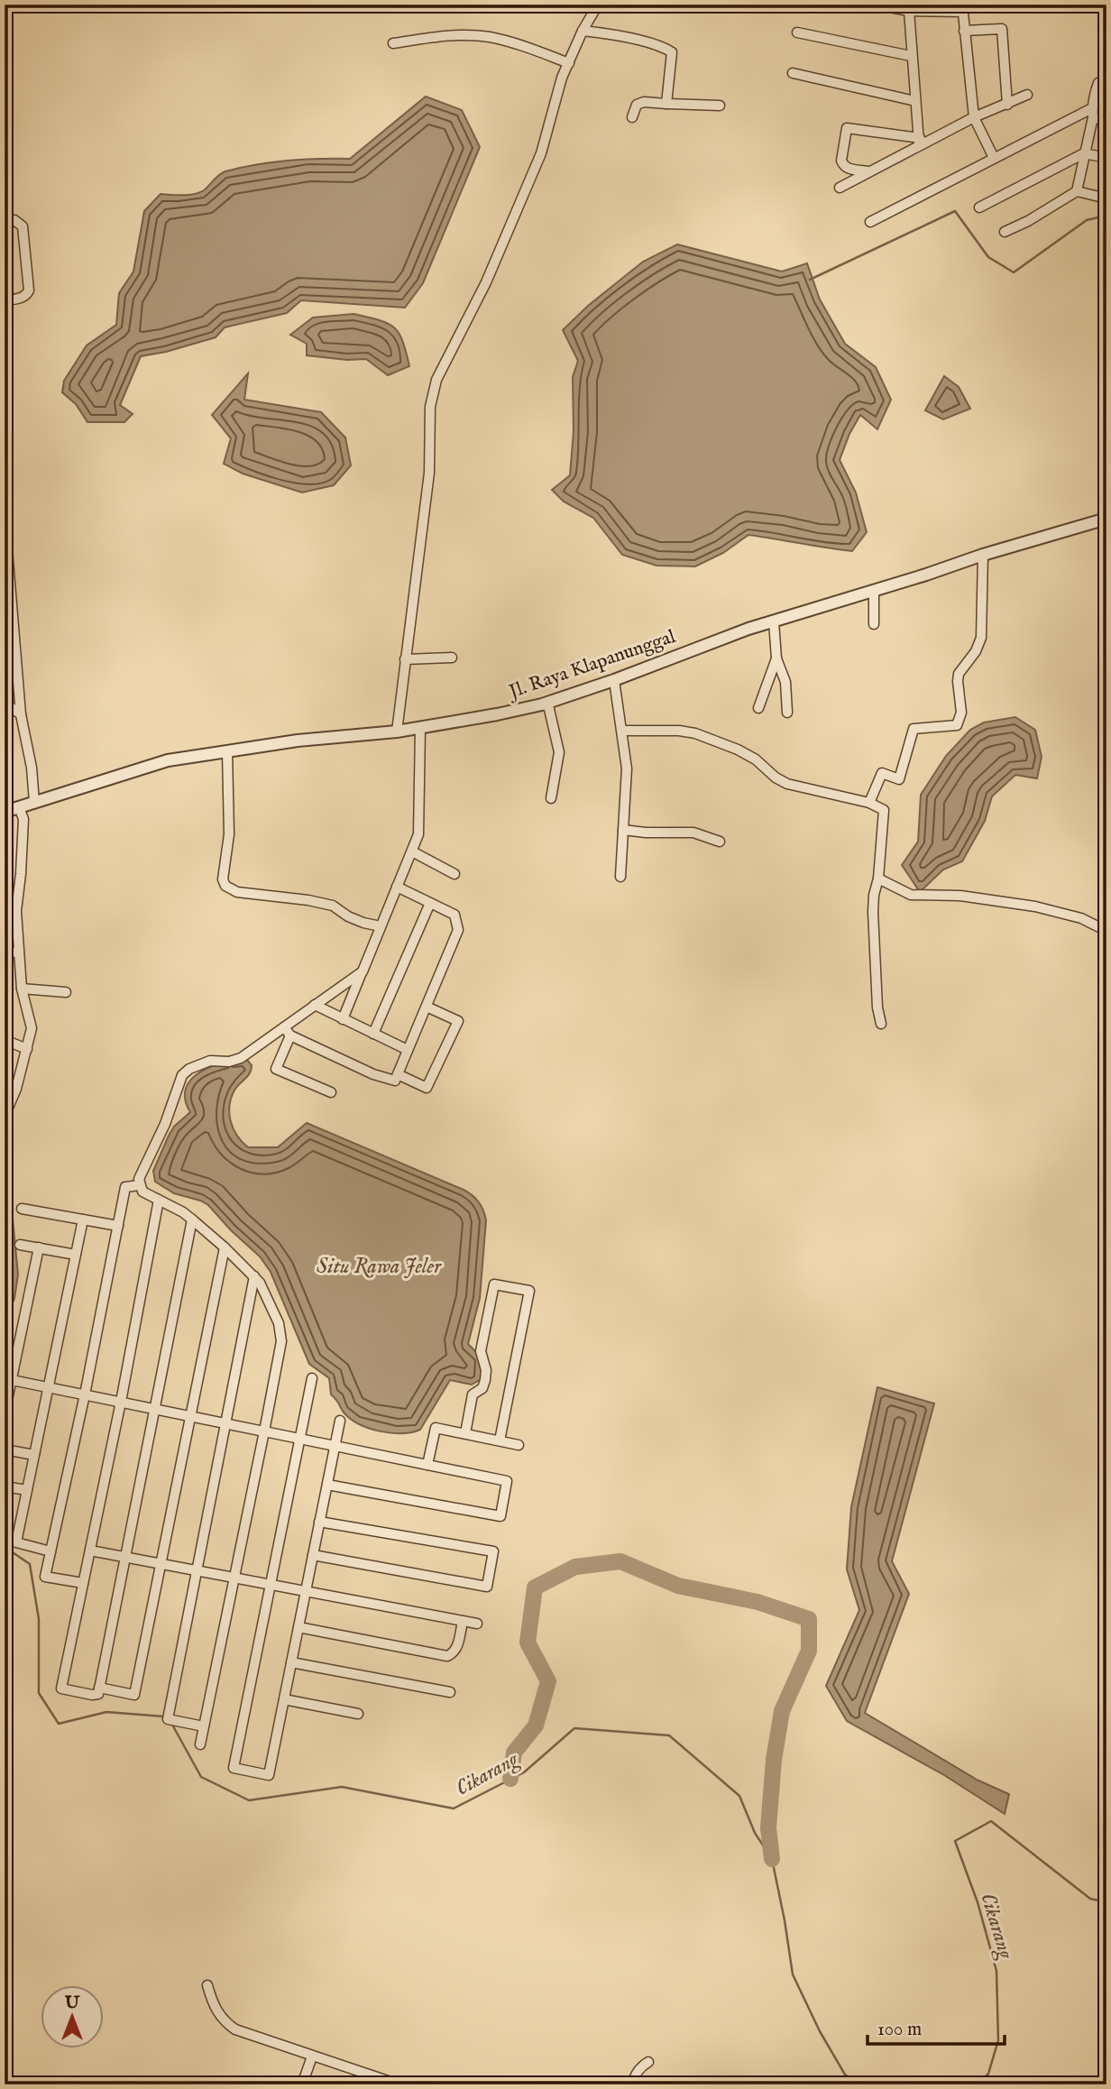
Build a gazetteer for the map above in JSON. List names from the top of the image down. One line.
{"streets":{"street":["Jl. Raya Klapanunggal"]},"water":["Situ Rawa Jeler","Cikarang"],"scale_bar":"100 m","north":"top"}
